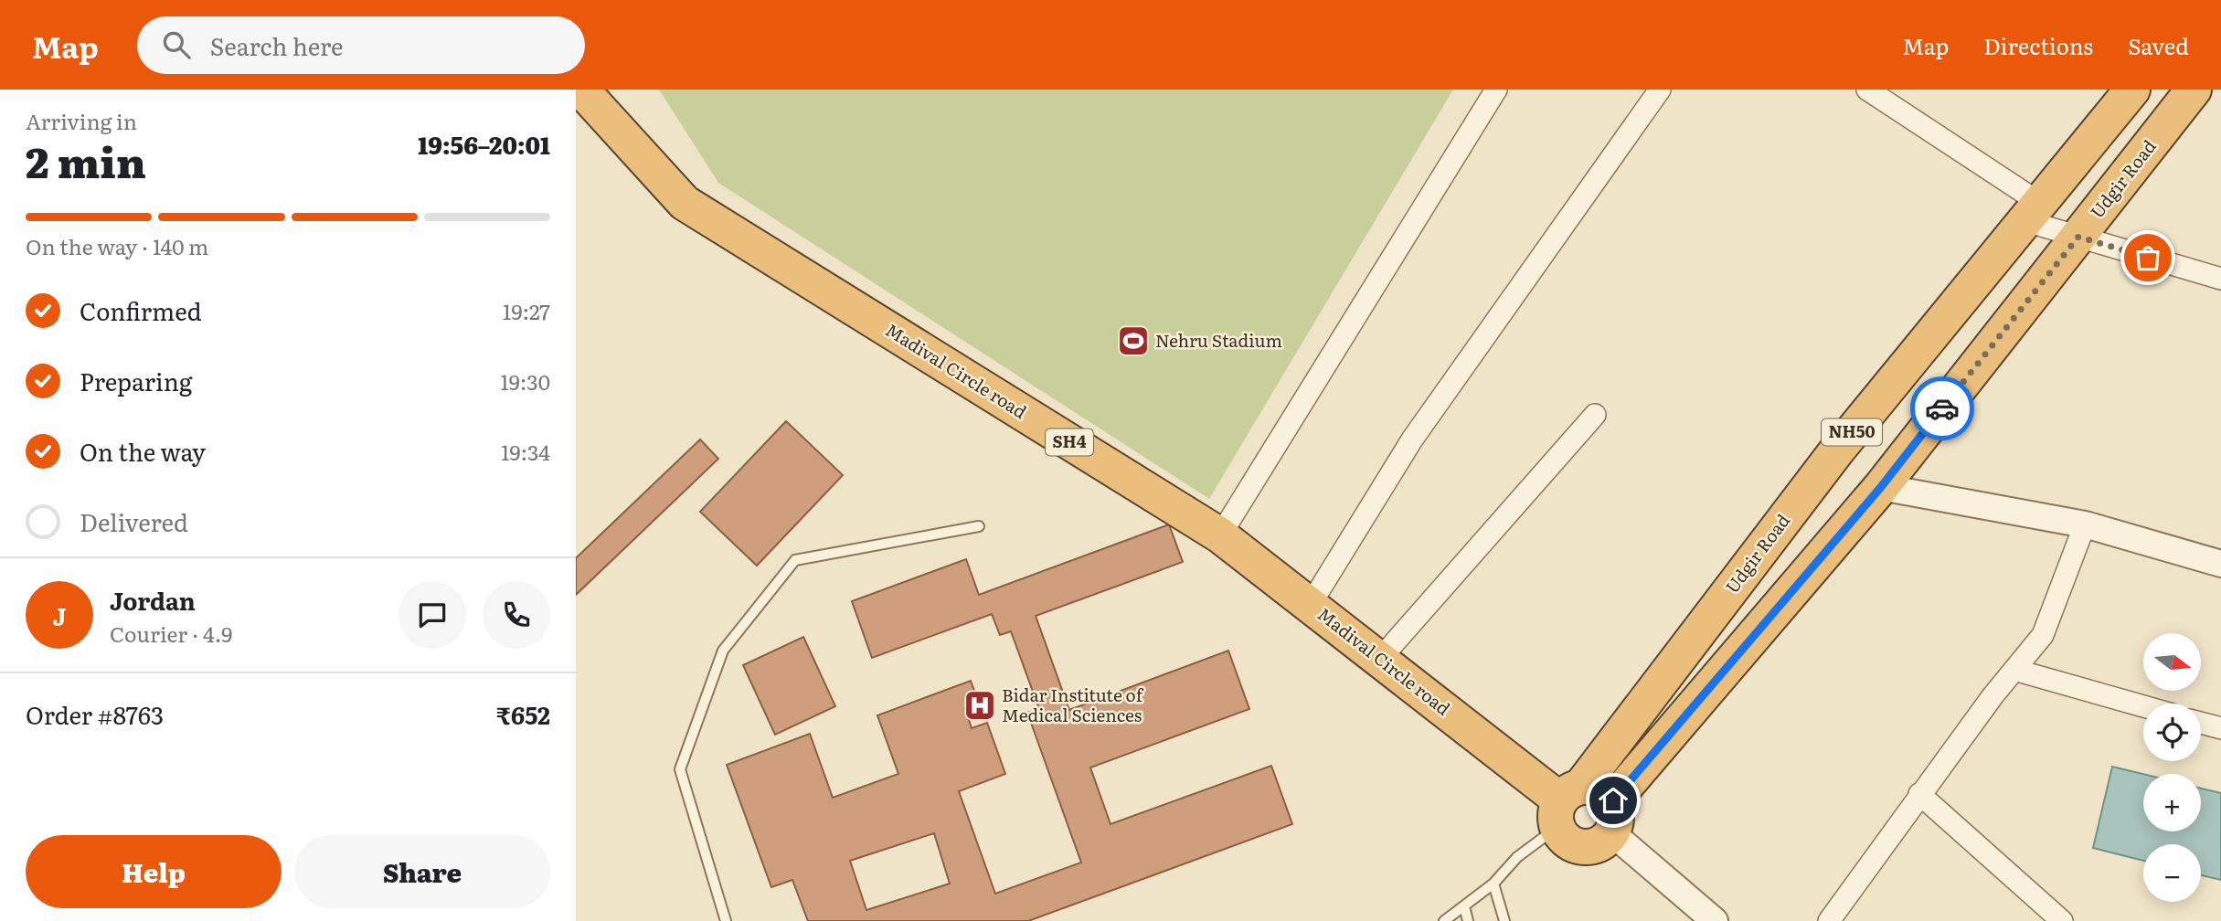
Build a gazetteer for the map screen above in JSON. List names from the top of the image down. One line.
{"streets":{"highway":["Udgir Road","Madival Circle road","NH50","SH4"]},"crossings":[["Udgir Road","Madival Circle road"],["Udgir Road","NH50"],["Madival Circle road","NH50"]],"places":{"sports":["Nehru Stadium"],"hospital":["Bidar Institute of Medical Sciences"]},"north":"right","page":{"header":"Map","search":"Search here","nav":["Map","Directions","Saved"],"heading":["2 min","Arriving in","19:56–20:01"],"panel":["Jordan","Courier · 4.9","Order #8763","₹652"],"bar":"On the way · 140 m","list":[["Confirmed","19:27"],["Preparing","19:30"],["On the way","19:34"],"Delivered"],"round":"J","map_buttons":["+","−"],"buttons":["Help","Share"]}}
